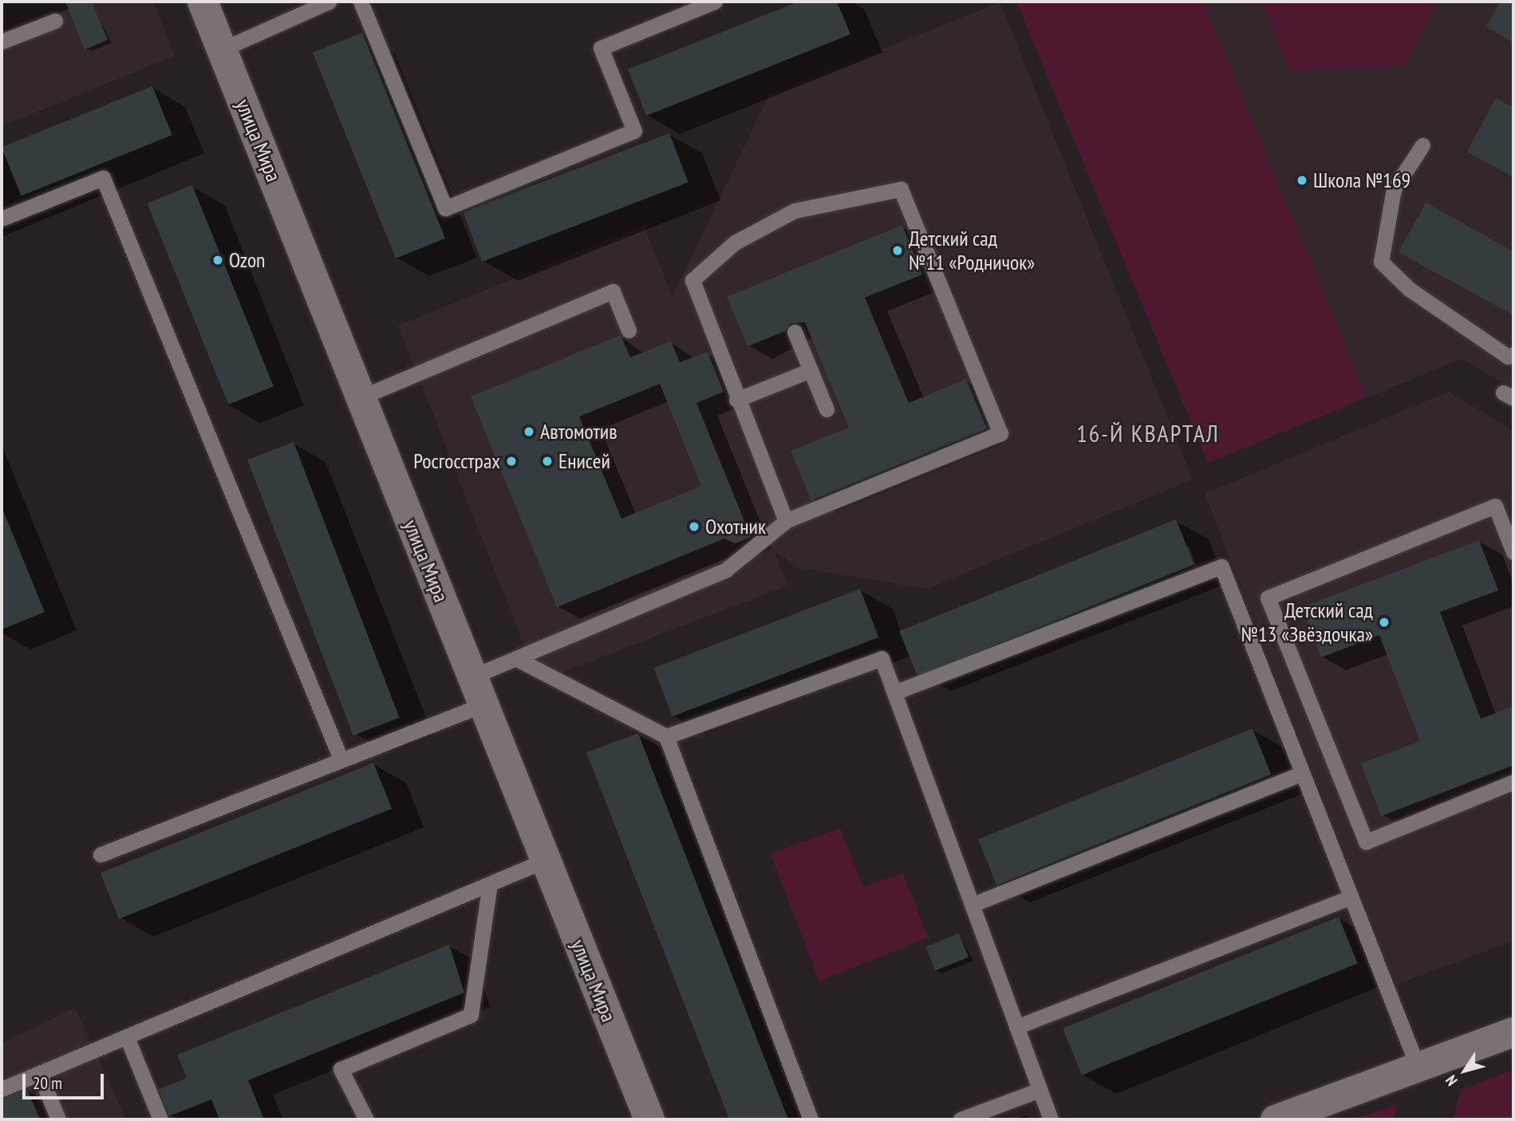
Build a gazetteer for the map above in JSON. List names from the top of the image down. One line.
{"streets":{"street":["улица Мира"]},"districts":["16-Й КВАРТАЛ"],"places":["Школа №169","Детский сад №11 «Родничок»","Ozon","Автомотив","Росгосстрах","Енисей","Охотник","Детский сад №13 «Звёздочка»"],"scale_bar":"20 m","north":"bottom left"}
